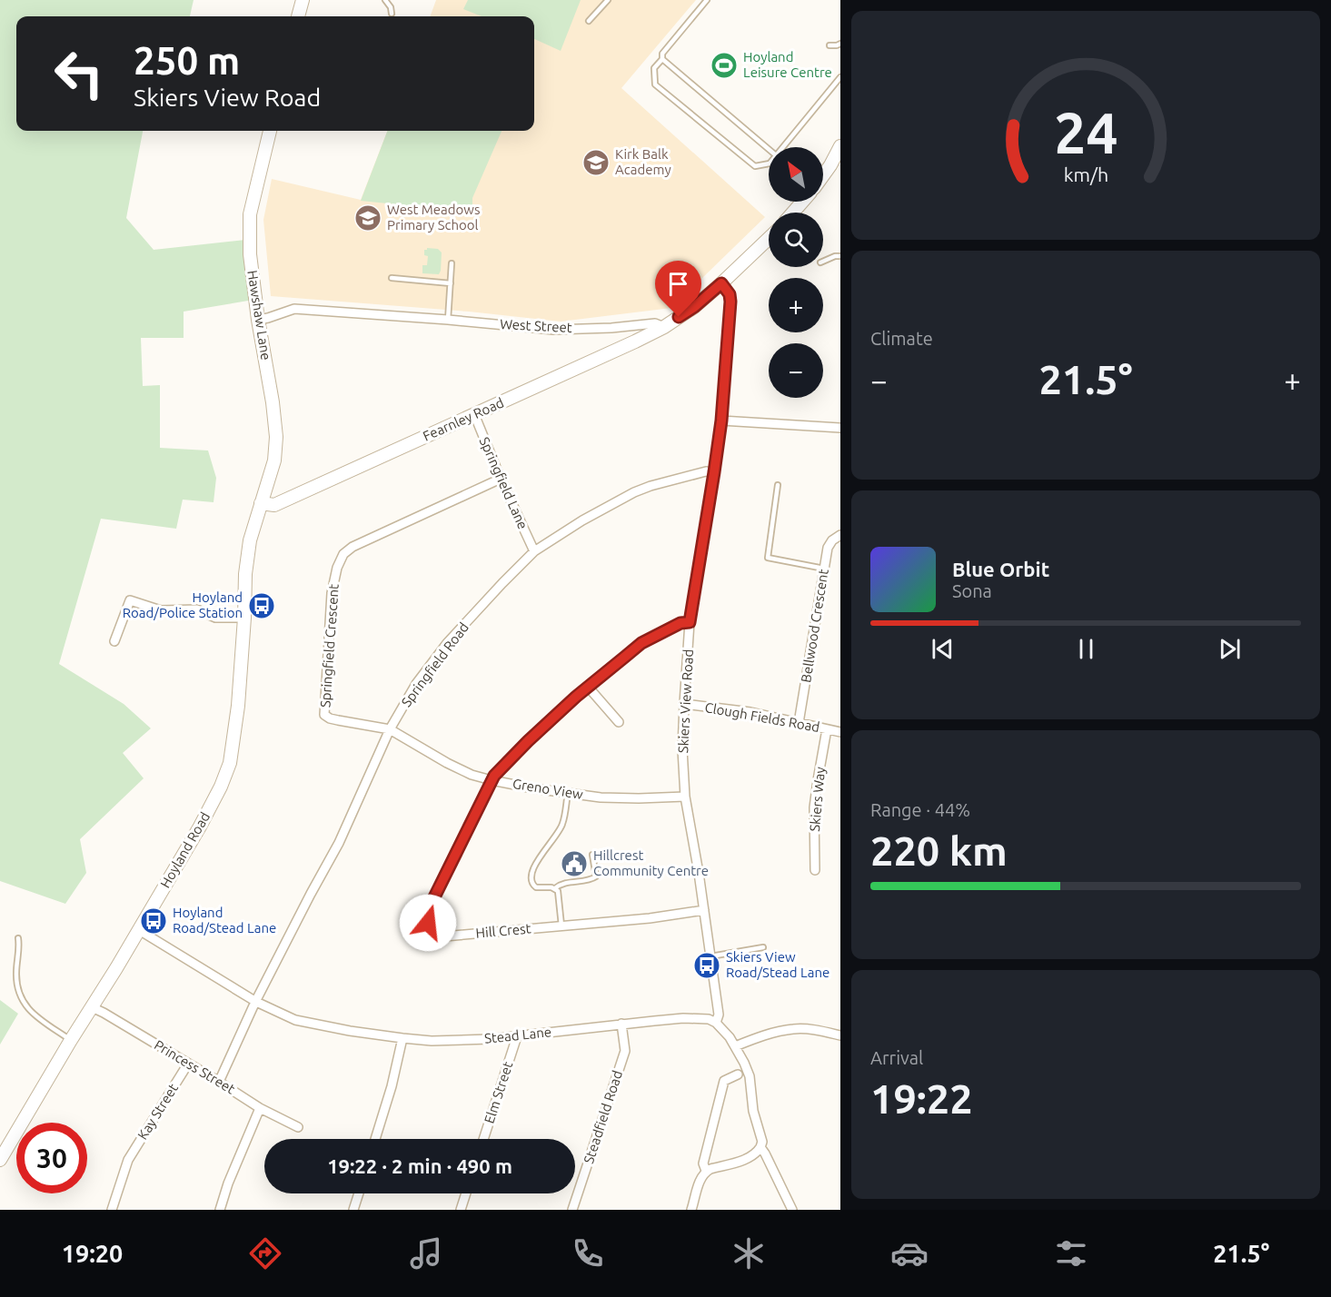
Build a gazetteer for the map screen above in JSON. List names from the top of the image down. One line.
{"streets":{"main road":["Hawshaw Lane","Fearnley Road","Hoyland Road"],"street":["West Street","Springfield Lane","Bellwood Crescent","Springfield Crescent","Springfield Road","Skiers View Road","Clough Fields Road","Greno View","Skiers Way","Hill Crest","Stead Lane","Princess Street","Elm Street","Kay Street","Steadfield Road"]},"crossings":[["Hawshaw Lane","West Street"],["Hawshaw Lane","Fearnley Road"],["Hawshaw Lane","Hoyland Road"],["West Street","Fearnley Road"],["Fearnley Road","Springfield Lane"],["Fearnley Road","Hoyland Road"],["Springfield Lane","Springfield Crescent"],["Springfield Lane","Springfield Road"],["Bellwood Crescent","Clough Fields Road"],["Springfield Crescent","Springfield Road"],["Springfield Crescent","Greno View"],["Springfield Road","Skiers View Road"],["Springfield Road","Greno View"],["Springfield Road","Stead Lane"],["Springfield Road","Princess Street"],["Skiers View Road","Clough Fields Road"],["Skiers View Road","Greno View"],["Skiers View Road","Hill Crest"],["Skiers View Road","Stead Lane"],["Clough Fields Road","Skiers Way"],["Greno View","Hill Crest"],["Hoyland Road","Stead Lane"],["Hoyland Road","Princess Street"],["Stead Lane","Elm Street"],["Stead Lane","Steadfield Road"],["Princess Street","Kay Street"]],"places":{"sports":["Hoyland Leisure Centre"],"school or university":["Kirk Balk Academy","West Meadows Primary School"],"bus stop":["Hoyland Road/Police Station","Hoyland Road/Stead Lane","Skiers View Road/Stead Lane"],"public building":["Hillcrest Community Centre"]},"north":"top left","page":{"turn":["250 m","Skiers View Road"],"map_buttons":["+","−"],"tile":["Climate",["Range · 44%","220 km"],["Arrival","19:22"]],"heat":["−","21.5°","+"],"song":["Blue Orbit","Sona"],"limit":"30","trip":"19:22 · 2 min · 490 m","tabs":["19:20","21.5°"],"gauge":["24","km/h"]}}
